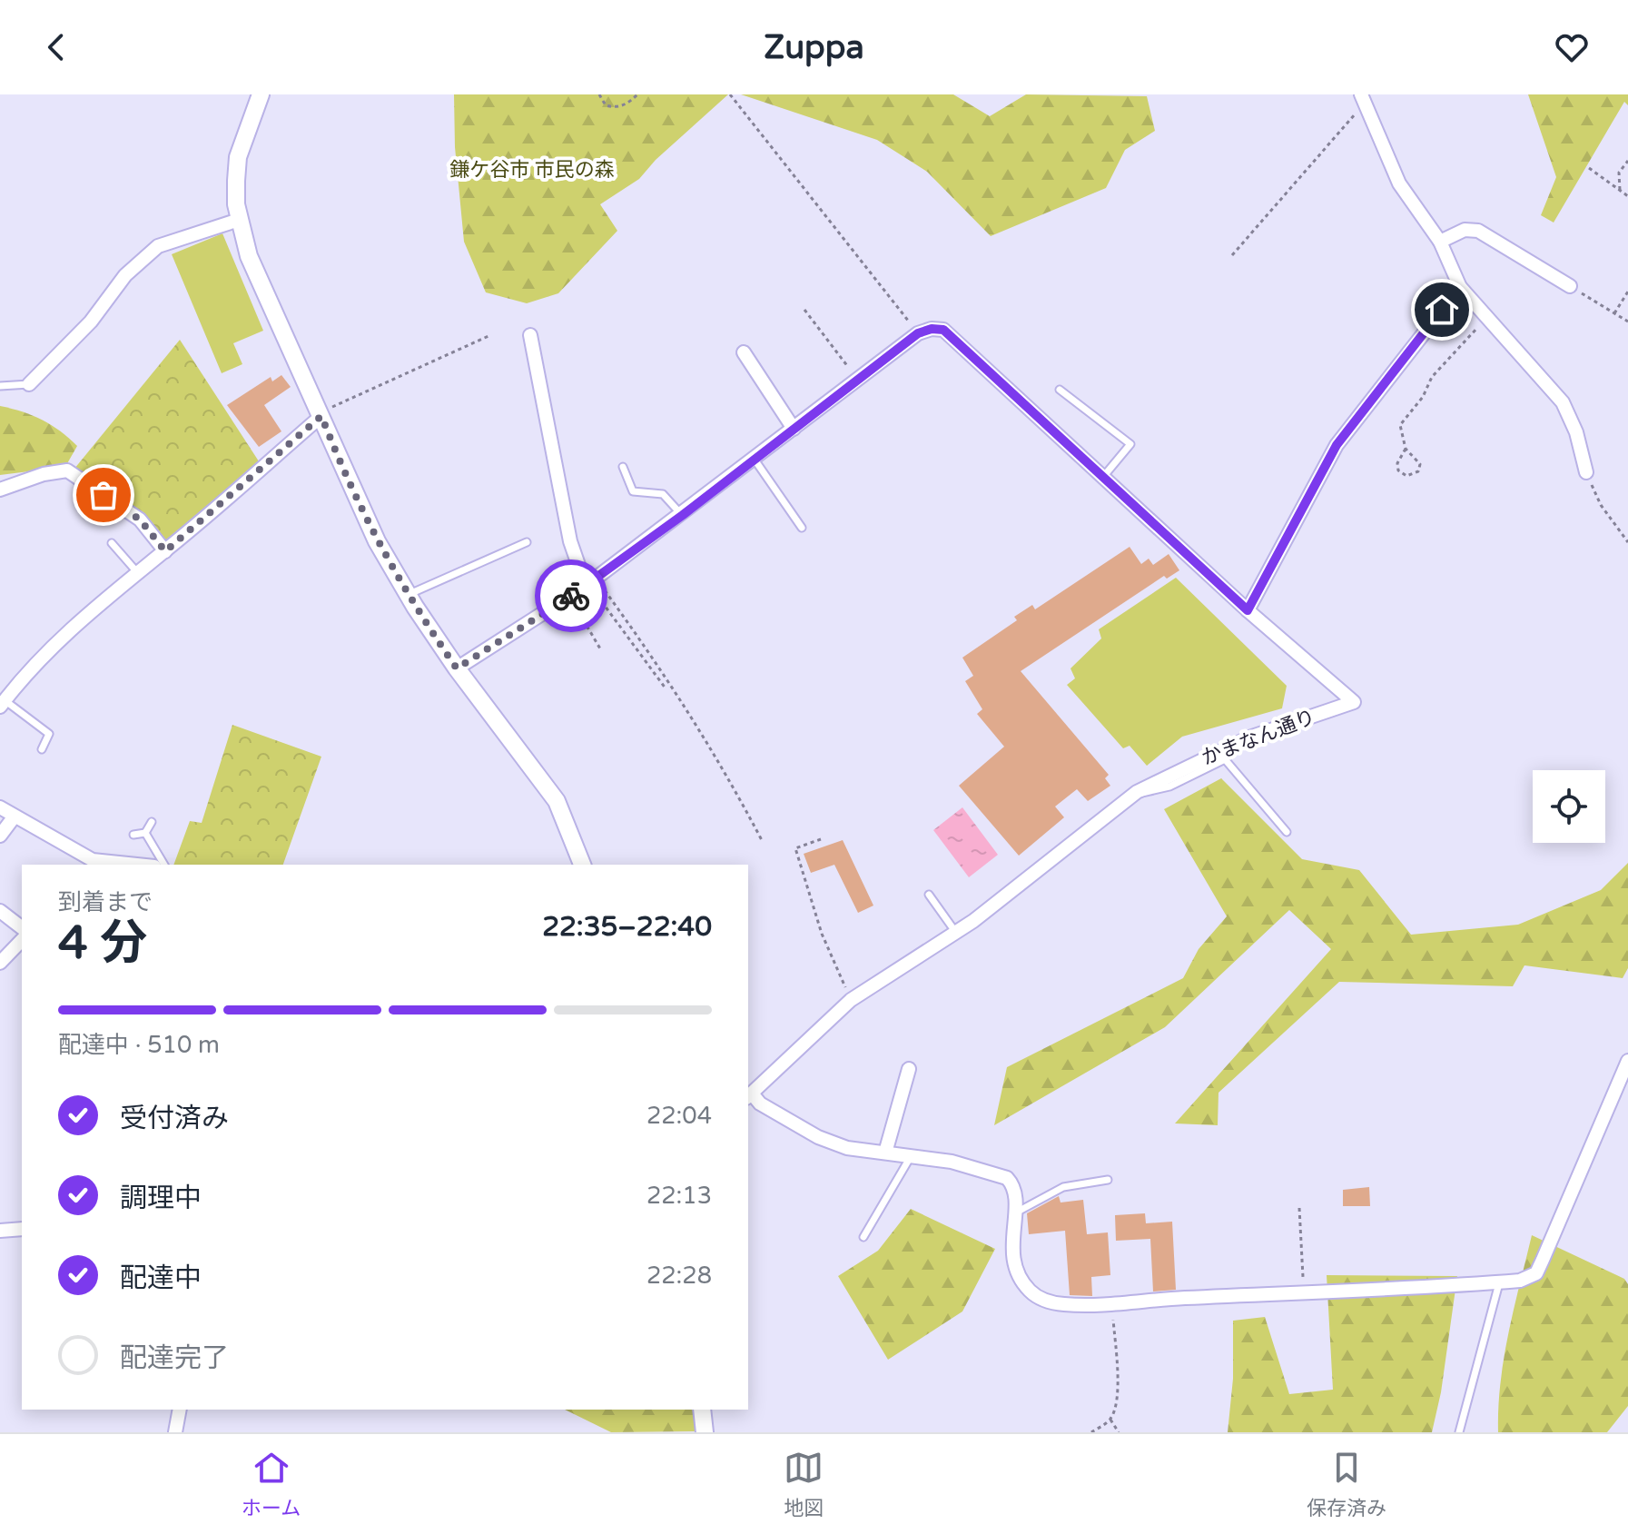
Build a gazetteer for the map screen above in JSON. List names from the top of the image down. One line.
{"streets":{"street":["かまなん通り"]},"parks":["鎌ケ谷市 市民の森"],"page":{"header":"Zuppa","heading":["4 分","到着まで","22:35–22:40"],"bar":"配達中 · 510 m","list":[["受付済み","22:04"],["調理中","22:13"],["配達中","22:28"],"配達完了"],"tabs":["ホーム","地図","保存済み"]}}
